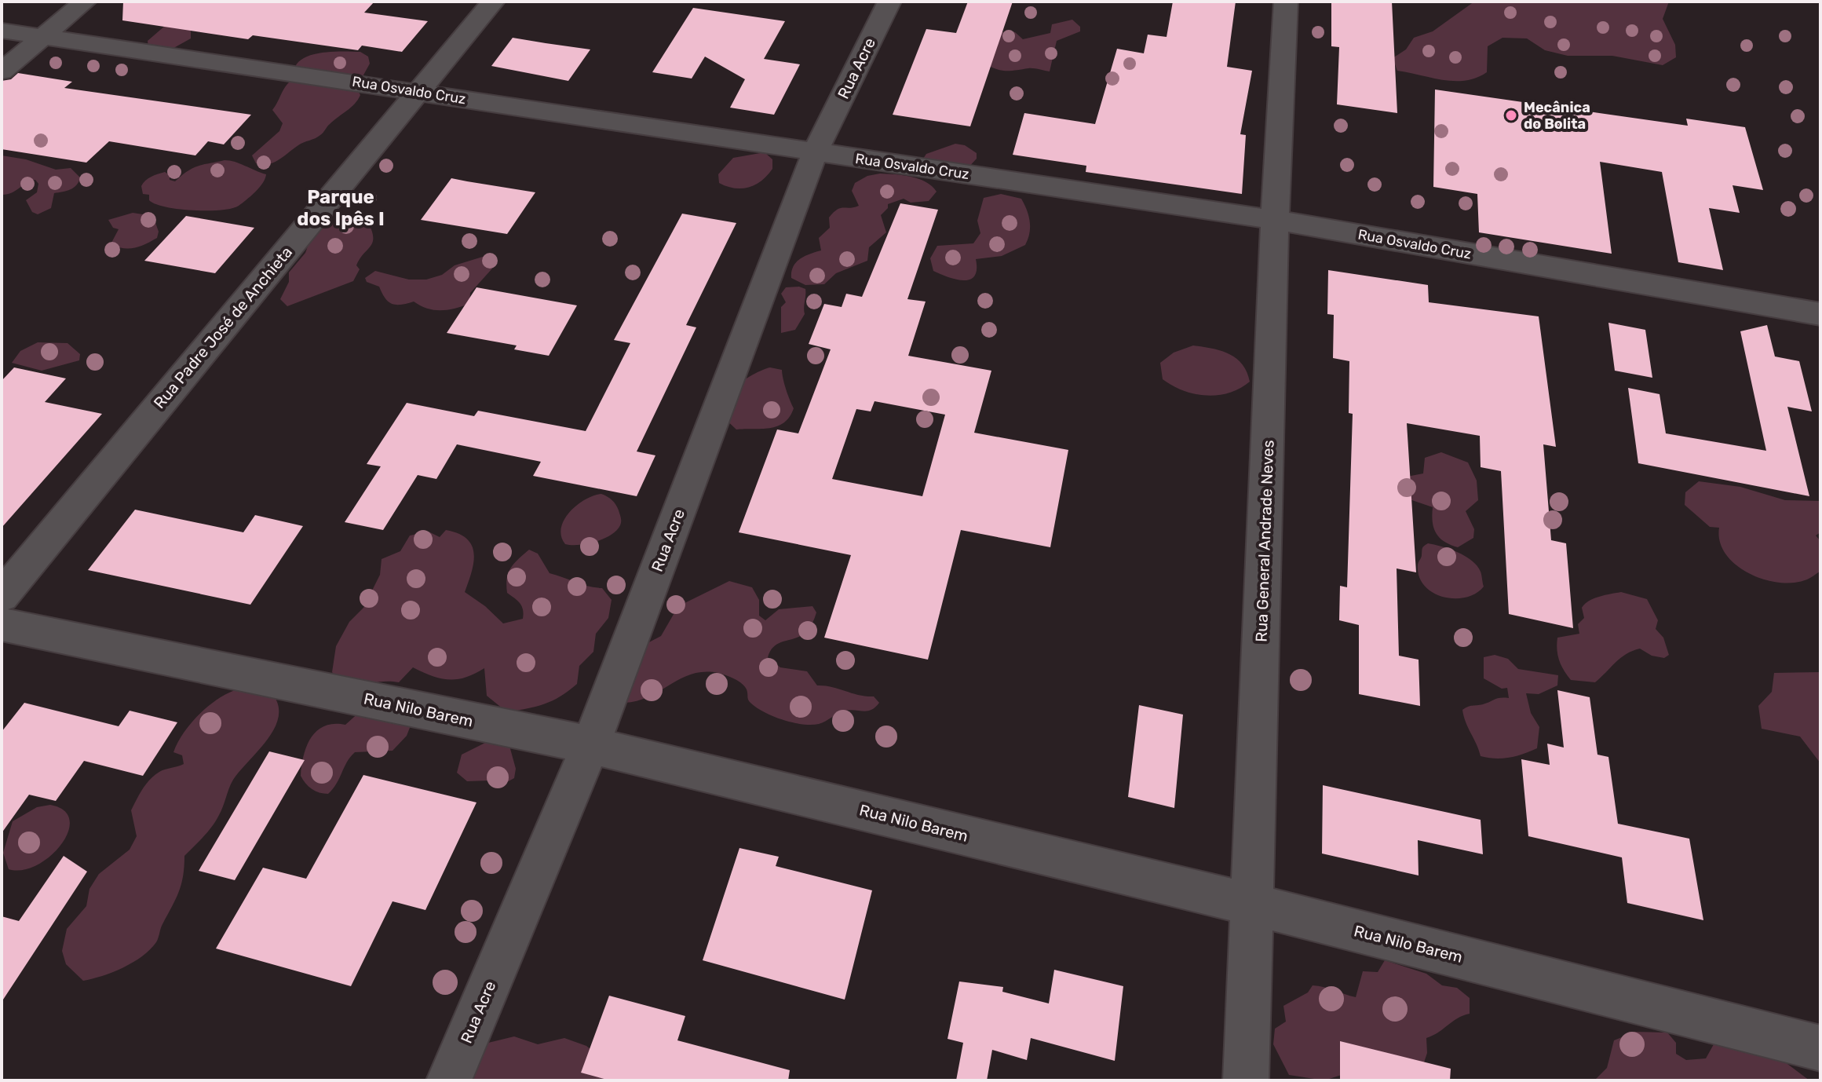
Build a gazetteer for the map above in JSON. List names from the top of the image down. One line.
{"streets":{"street":["Rua Acre","Rua Osvaldo Cruz","Rua Padre José de Anchieta","Rua General Andrade Neves","Rua Nilo Barem"]},"crossings":[["Rua Acre","Rua Osvaldo Cruz"],["Rua Acre","Rua Nilo Barem"],["Rua Osvaldo Cruz","Rua Padre José de Anchieta"],["Rua Osvaldo Cruz","Rua General Andrade Neves"],["Rua General Andrade Neves","Rua Nilo Barem"]],"districts":["Parque dos Ipês I"],"places":["Mecânica do Bolita"]}
